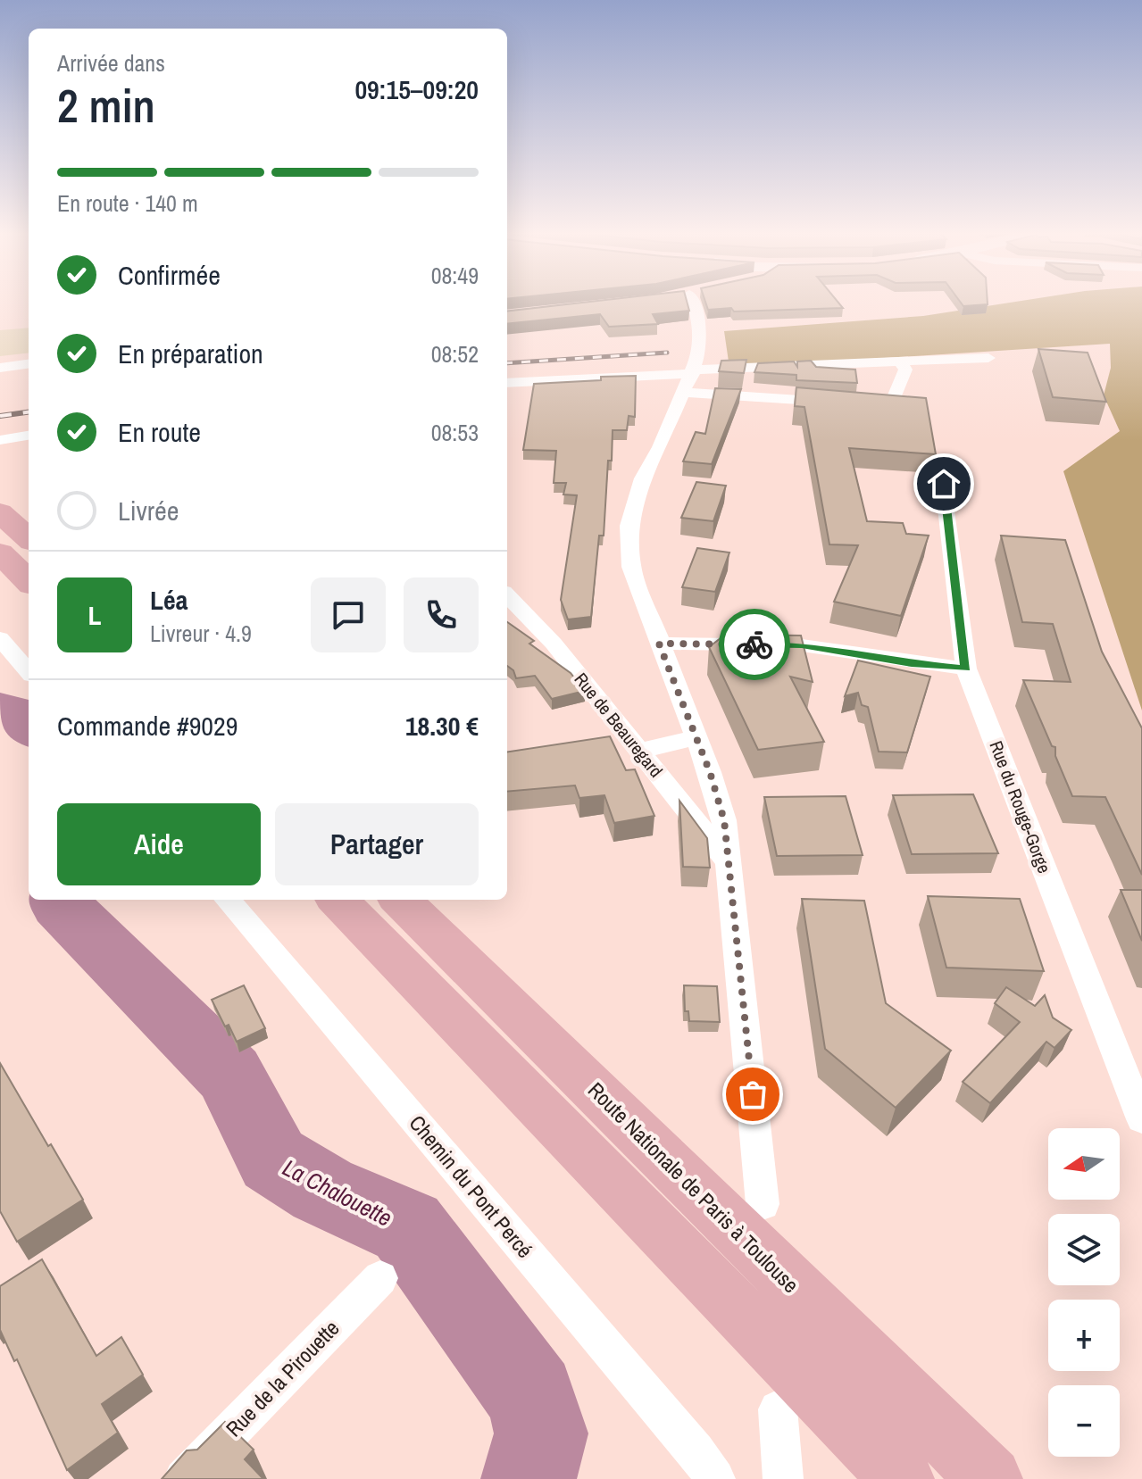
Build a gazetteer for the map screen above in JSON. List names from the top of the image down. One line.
{"streets":{"main road":["Route Nationale de Paris à Toulouse"],"street":["Rue de Beauregard","Rue du Rouge-Gorge","Chemin du Pont Percé","Rue de la Pirouette"]},"water":["La Chalouette"],"north":"left","page":{"heading":["2 min","Arrivée dans","09:15–09:20"],"panel":["Léa","Livreur · 4.9","Commande #9029","18.30 €"],"bar":"En route · 140 m","list":[["Confirmée","08:49"],["En préparation","08:52"],["En route","08:53"],"Livrée"],"round":"L","buttons":["Aide","Partager"],"map_buttons":["+","−"]}}
